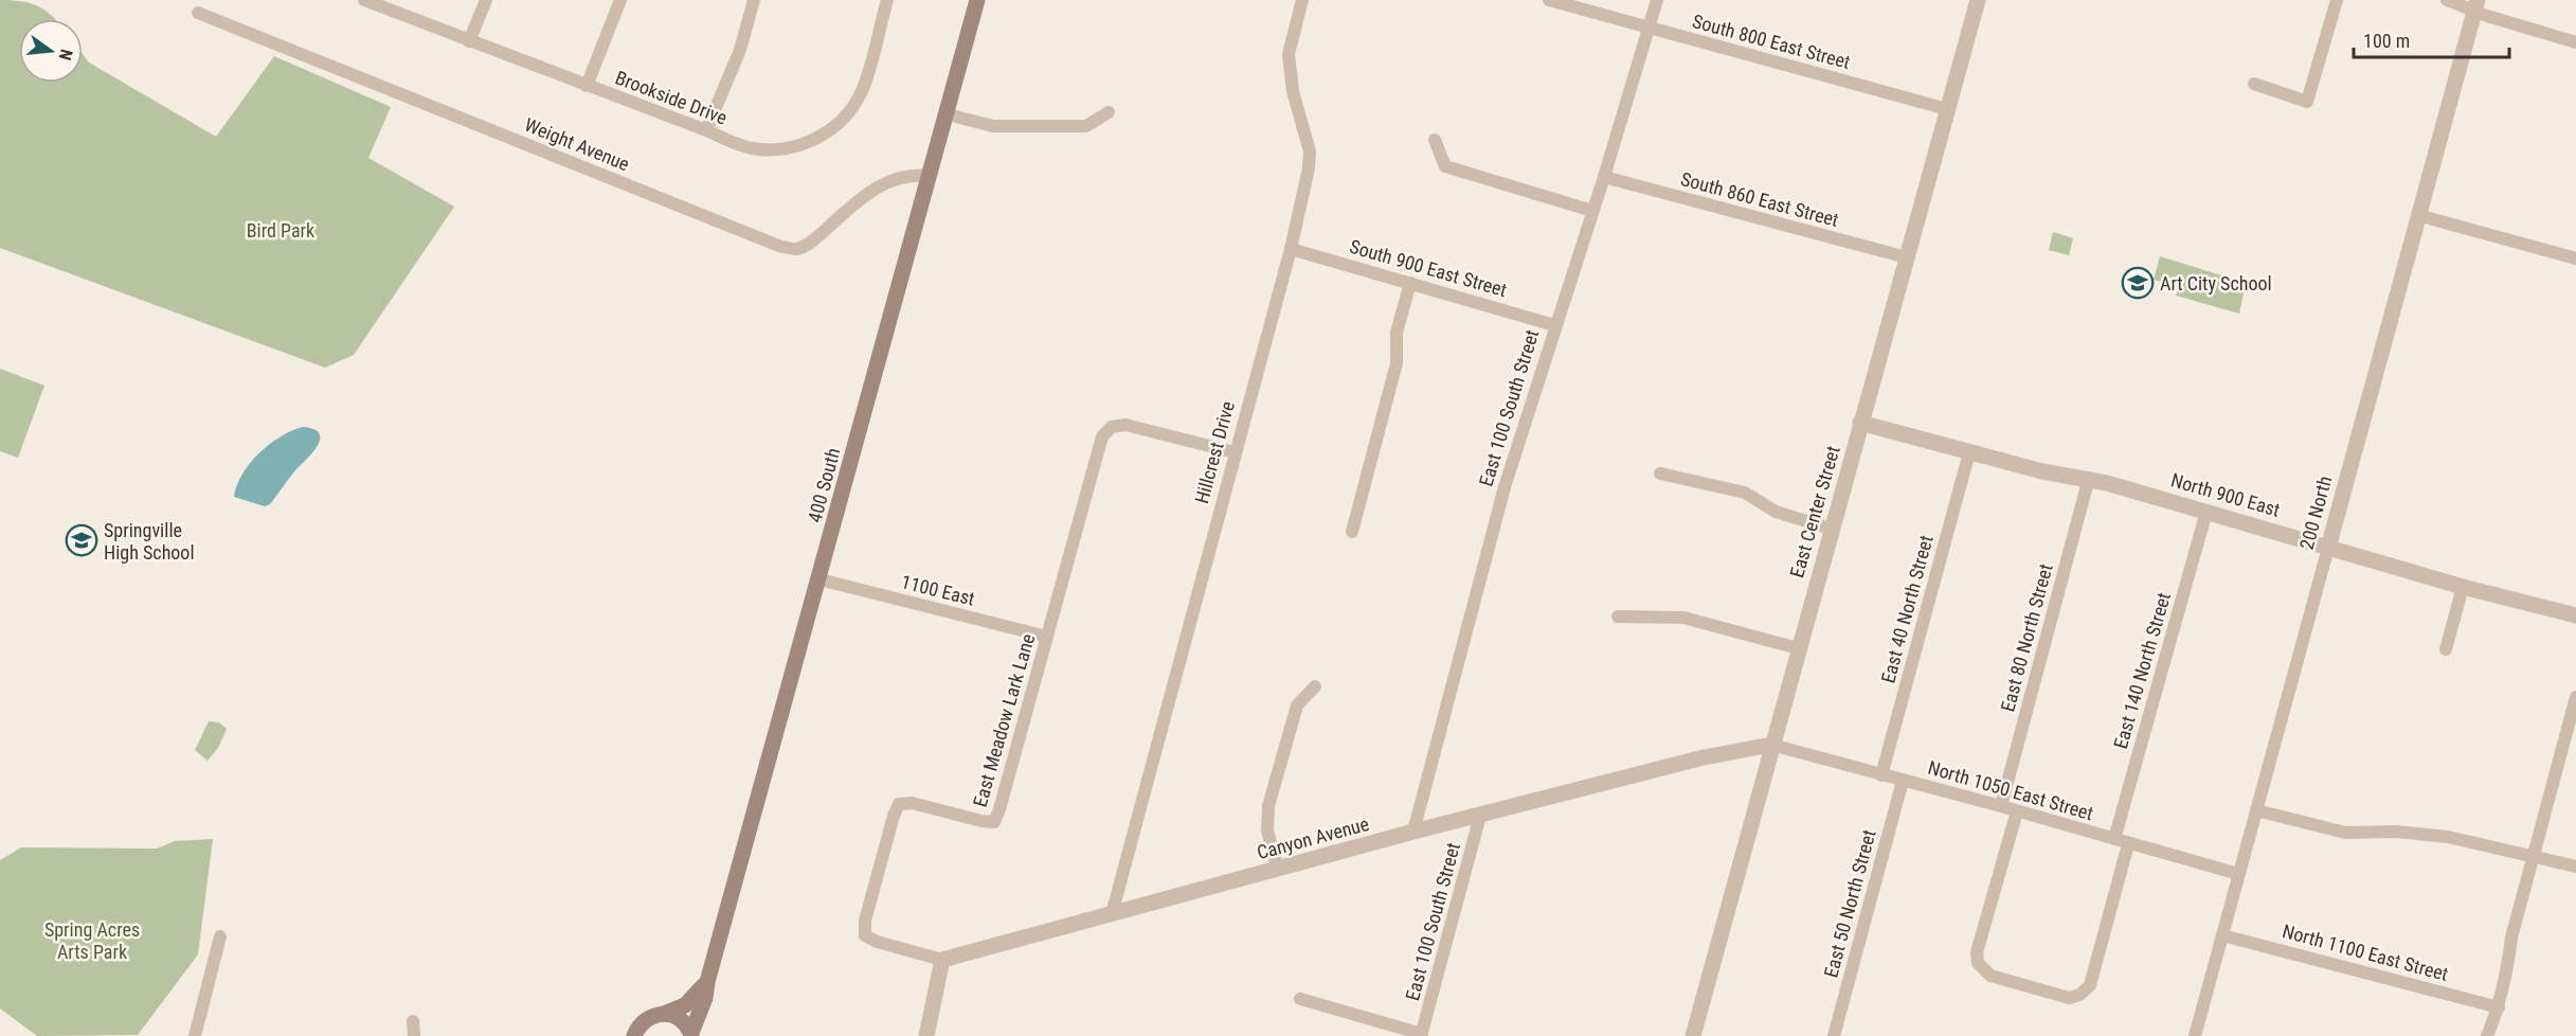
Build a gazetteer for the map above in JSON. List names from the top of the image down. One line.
{"streets":{"main road":["400 South"],"street":["South 800 East Street","Brookside Drive","Weight Avenue","South 860 East Street","South 900 East Street","East 100 South Street","Hillcrest Drive","North 900 East","East Center Street","200 North","1100 East","East 40 North Street","East 80 North Street","East 140 North Street","East Meadow Lark Lane","North 1050 East Street","Canyon Avenue","East 50 North Street","North 1100 East Street"]},"crossings":[["South 800 East Street","East 100 South Street"],["South 800 East Street","East Center Street"],["Weight Avenue","400 South"],["South 860 East Street","East 100 South Street"],["South 860 East Street","East Center Street"],["South 900 East Street","East 100 South Street"],["South 900 East Street","Hillcrest Drive"],["East 100 South Street","Canyon Avenue"],["Hillcrest Drive","East Meadow Lark Lane"],["Hillcrest Drive","Canyon Avenue"],["400 South","1100 East"],["North 900 East","East Center Street"],["North 900 East","200 North"],["North 900 East","East 40 North Street"],["North 900 East","East 80 North Street"],["North 900 East","East 140 North Street"],["East Center Street","North 1050 East Street"],["East Center Street","Canyon Avenue"],["200 North","North 1050 East Street"],["200 North","North 1100 East Street"],["1100 East","East Meadow Lark Lane"],["East 40 North Street","North 1050 East Street"],["East 80 North Street","North 1050 East Street"],["East 140 North Street","North 1050 East Street"],["East Meadow Lark Lane","Canyon Avenue"],["North 1050 East Street","Canyon Avenue"],["North 1050 East Street","East 50 North Street"]],"parks":["Bird Park","Spring Acres Arts Park"],"places":{"school or university":["Art City School","Springville High School"]},"scale_bar":"100 m","north":"right"}
